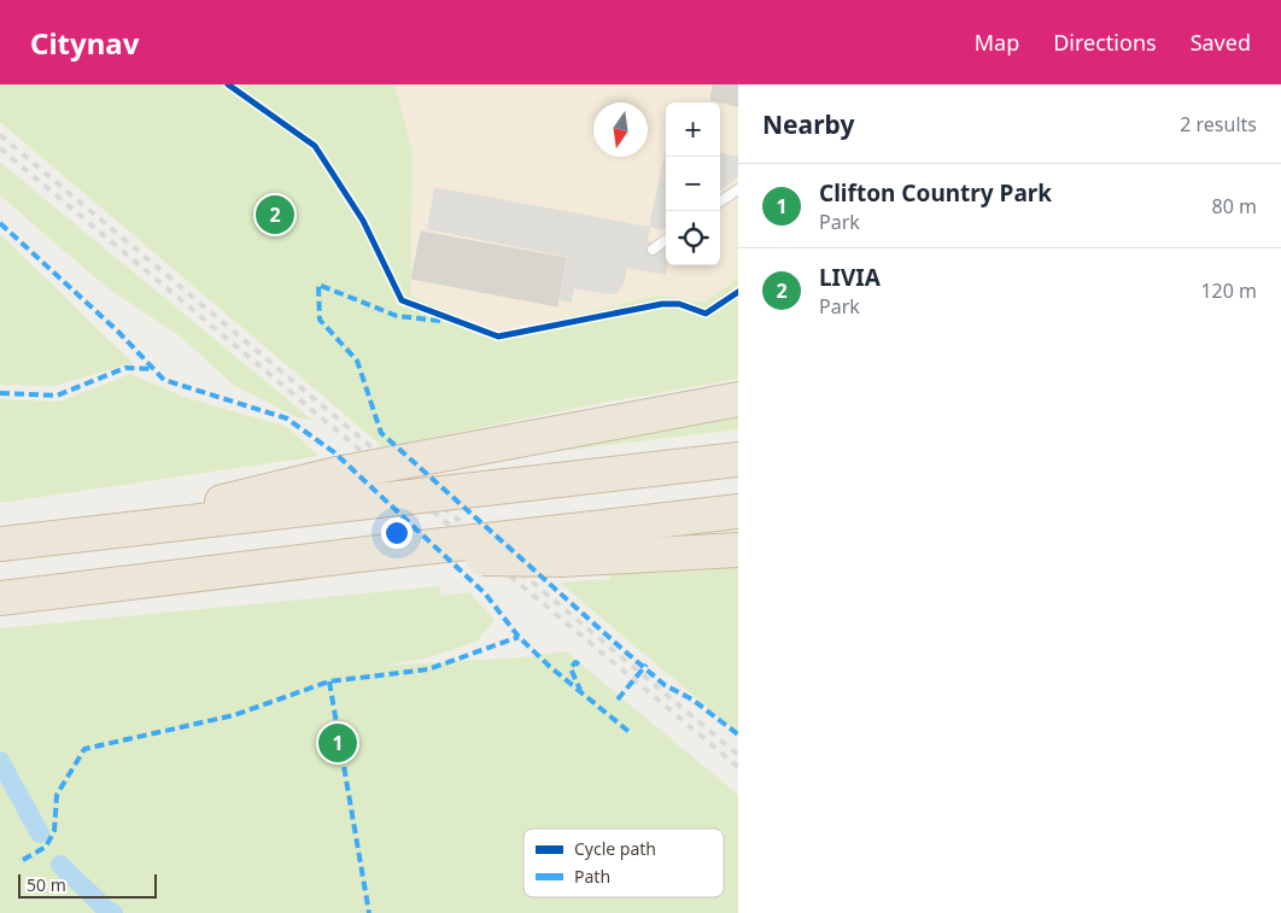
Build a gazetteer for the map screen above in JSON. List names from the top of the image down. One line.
{"legend":["Cycle path","Path"],"scale_bar":"50 m","north":"bottom","page":{"header":"Citynav","nav":["Map","Directions","Saved"],"heading":["Nearby","2 results"],"map_buttons":["+","−"],"list":[{"mark":"1","name":"Clifton Country Park","note":"Park","value":"80 m"},{"mark":"2","name":"LIVIA","note":"Park","value":"120 m"}],"pins":["2","1"],"scale":"50 m"}}
